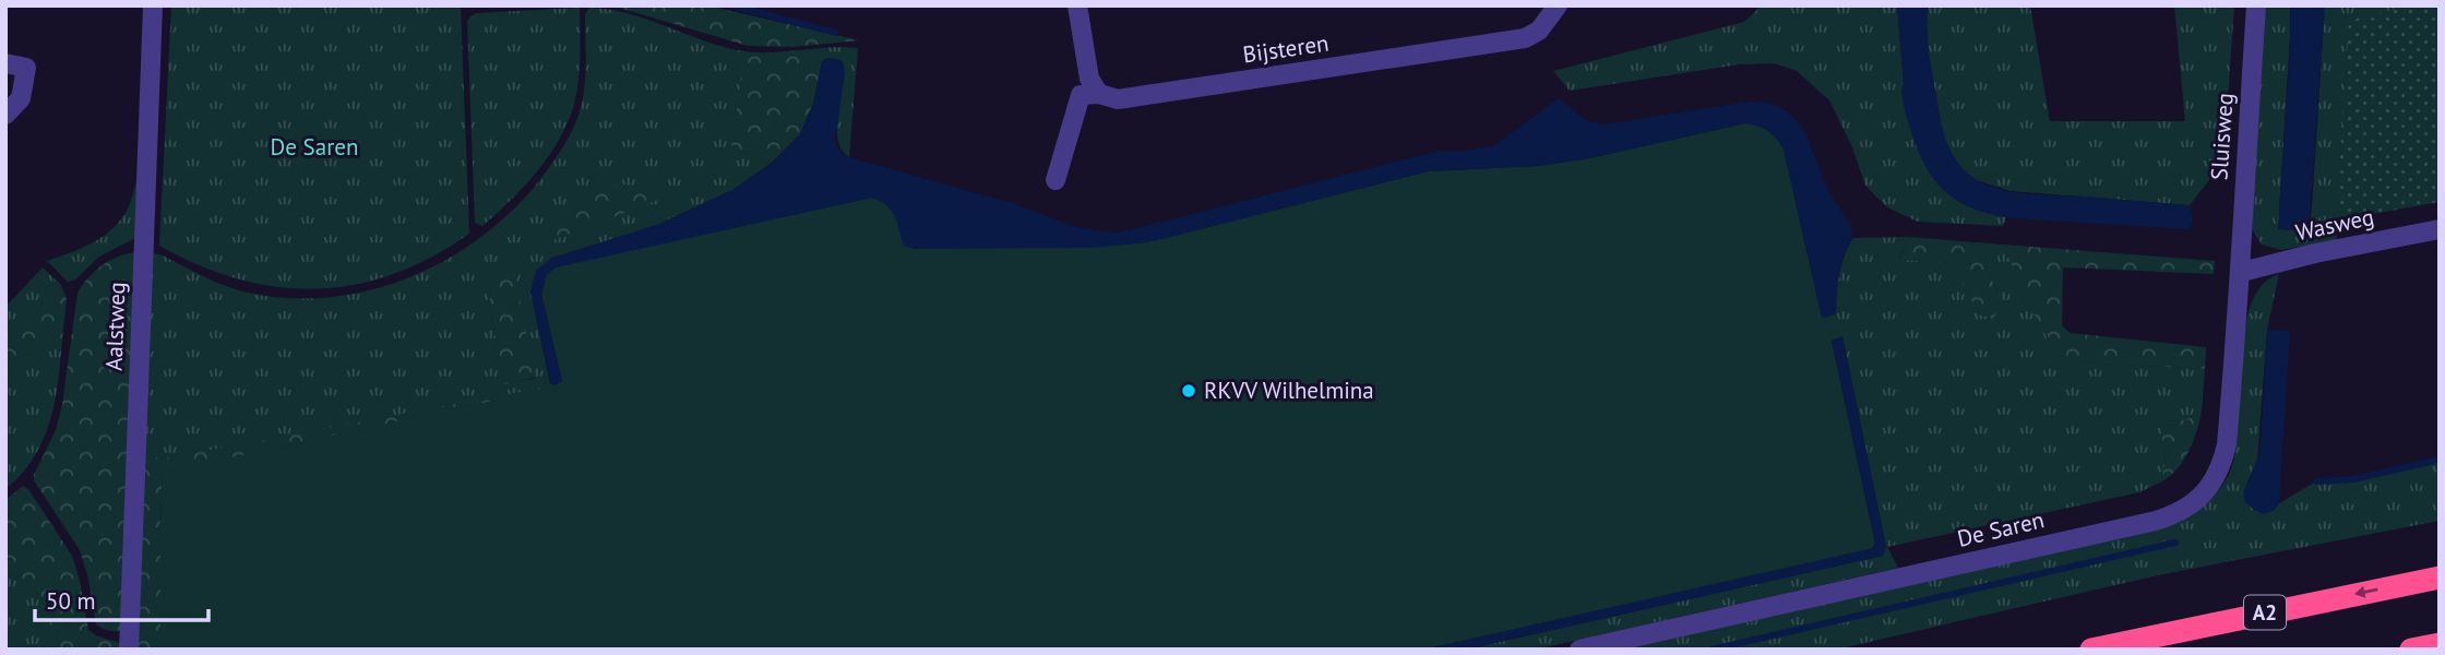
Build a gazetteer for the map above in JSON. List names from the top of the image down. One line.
{"streets":{"highway":["A2"],"street":["Bijsteren","Sluisweg","Wasweg","Aalstweg","De Saren"]},"crossings":[["Sluisweg","Wasweg"],["Sluisweg","De Saren"],["Wasweg","De Saren"]],"parks":["De Saren"],"places":["RKVV Wilhelmina"],"scale_bar":"50 m"}
